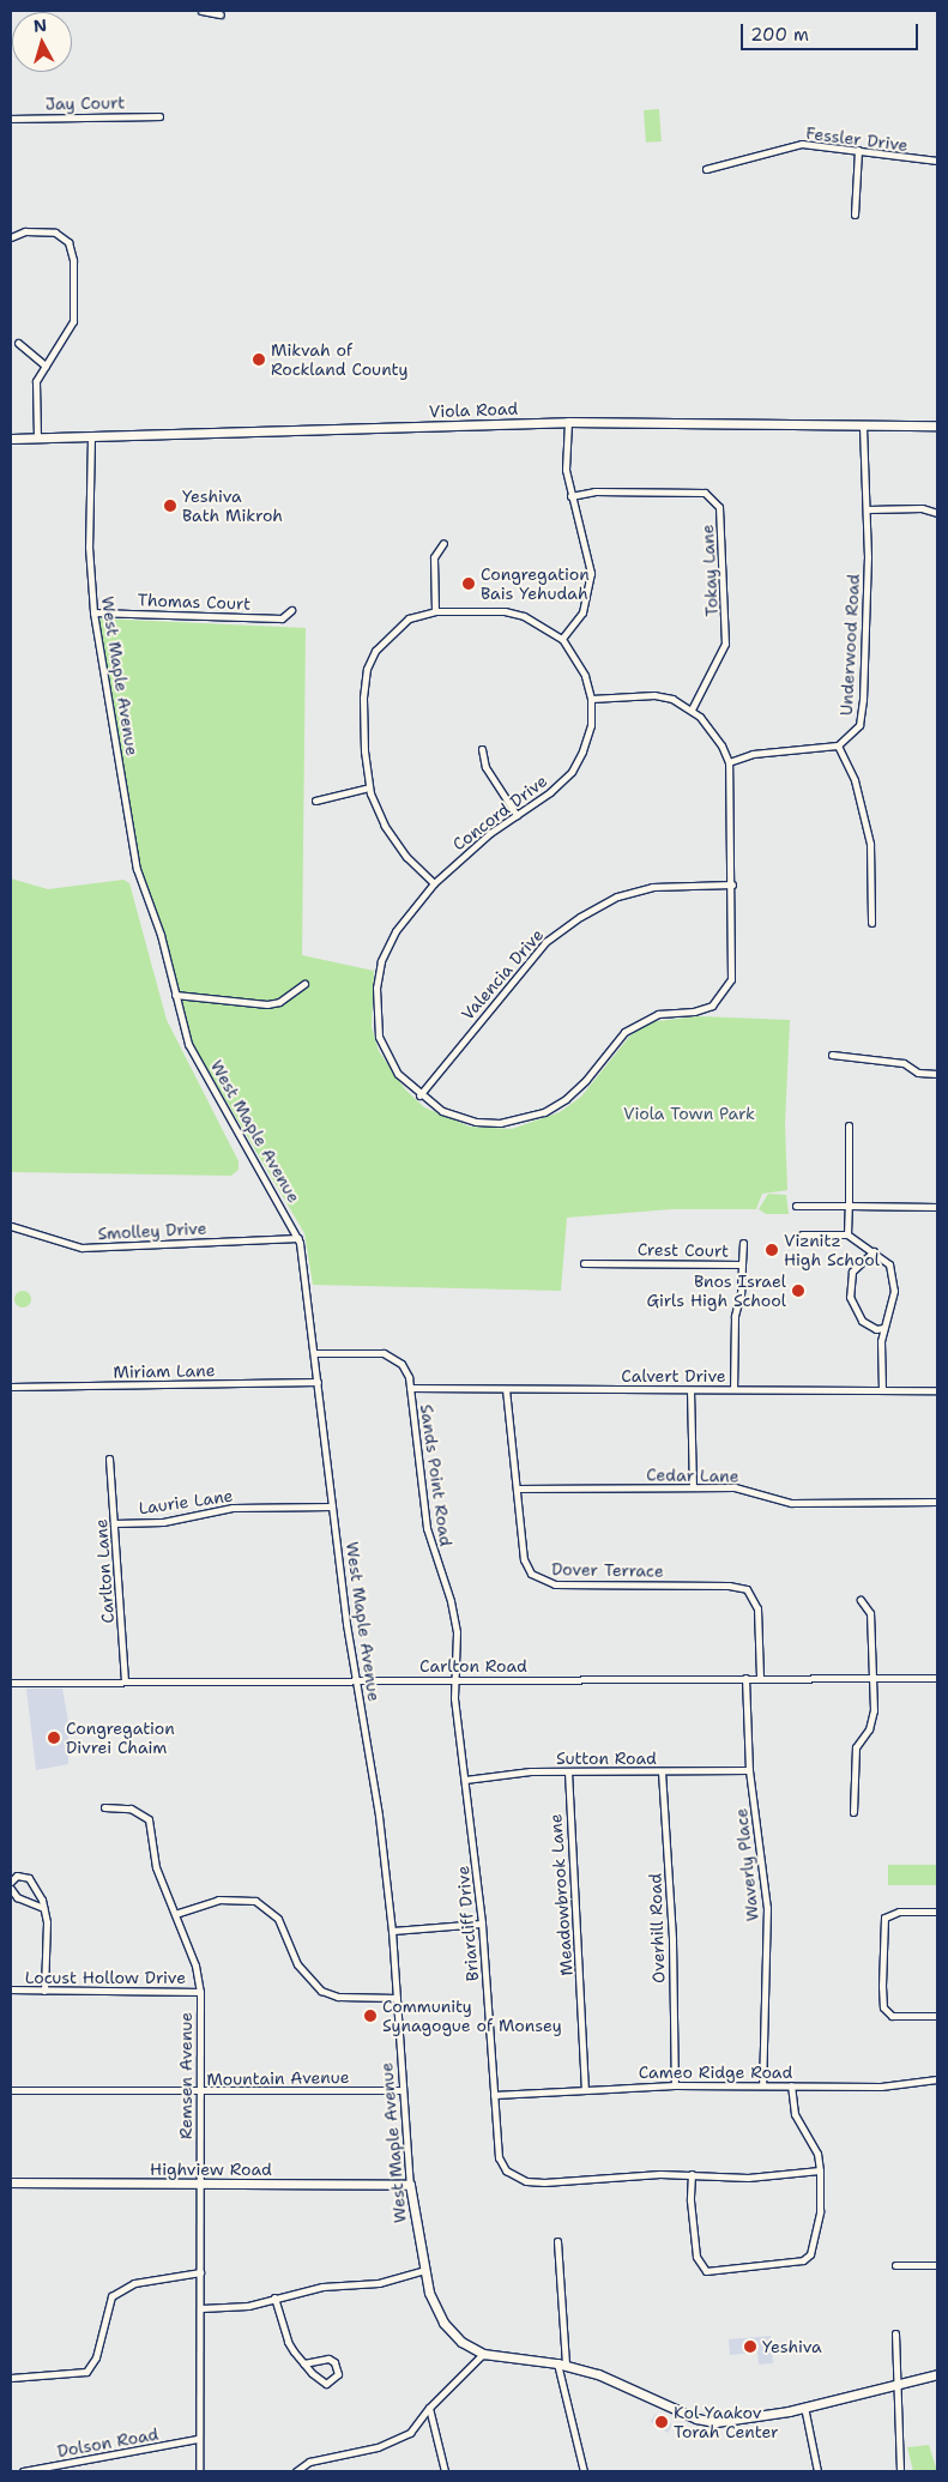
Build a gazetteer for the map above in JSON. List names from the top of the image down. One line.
{"streets":{"street":["Jay Court","Fessler Drive","Viola Road","Tokay Lane","Thomas Court","Underwood Road","West Maple Avenue","Concord Drive","Valencia Drive","Smolley Drive","Crest Court","Miriam Lane","Calvert Drive","Sands Point Road","Cedar Lane","Laurie Lane","Dover Terrace","Carlton Lane","Carlton Road","Sutton Road","Waverly Place","Meadowbrook Lane","Briarcliff Drive","Overhill Road","Locust Hollow Drive","Cameo Ridge Road","Remsen Avenue","Mountain Avenue","Highview Road","Dolson Road"]},"crossings":[["Viola Road","Underwood Road"],["Viola Road","West Maple Avenue"],["Thomas Court","West Maple Avenue"],["West Maple Avenue","Smolley Drive"],["West Maple Avenue","Miriam Lane"],["West Maple Avenue","Sands Point Road"],["West Maple Avenue","Laurie Lane"],["West Maple Avenue","Carlton Road"],["West Maple Avenue","Mountain Avenue"],["West Maple Avenue","Highview Road"],["Concord Drive","Valencia Drive"],["Crest Court","Calvert Drive"],["Calvert Drive","Sands Point Road"],["Calvert Drive","Dover Terrace"],["Sands Point Road","Carlton Road"],["Sands Point Road","Briarcliff Drive"],["Cedar Lane","Dover Terrace"],["Laurie Lane","Carlton Lane"],["Dover Terrace","Carlton Road"],["Carlton Lane","Carlton Road"],["Carlton Road","Waverly Place"],["Carlton Road","Briarcliff Drive"],["Sutton Road","Waverly Place"],["Sutton Road","Meadowbrook Lane"],["Sutton Road","Briarcliff Drive"],["Sutton Road","Overhill Road"],["Waverly Place","Cameo Ridge Road"],["Meadowbrook Lane","Cameo Ridge Road"],["Briarcliff Drive","Cameo Ridge Road"],["Overhill Road","Cameo Ridge Road"],["Locust Hollow Drive","Remsen Avenue"],["Remsen Avenue","Mountain Avenue"],["Remsen Avenue","Highview Road"],["Remsen Avenue","Dolson Road"]],"parks":["Viola Town Park"],"places":["Mikvah of Rockland County","Yeshiva Bath Mikroh","Congregation Bais Yehudah","Viznitz High School","Bnos Israel Girls High School","Congregation Divrei Chaim","Community Synagogue of Monsey","Yeshiva","Kol Yaakov Torah Center"],"scale_bar":"200 m","north":"top"}
